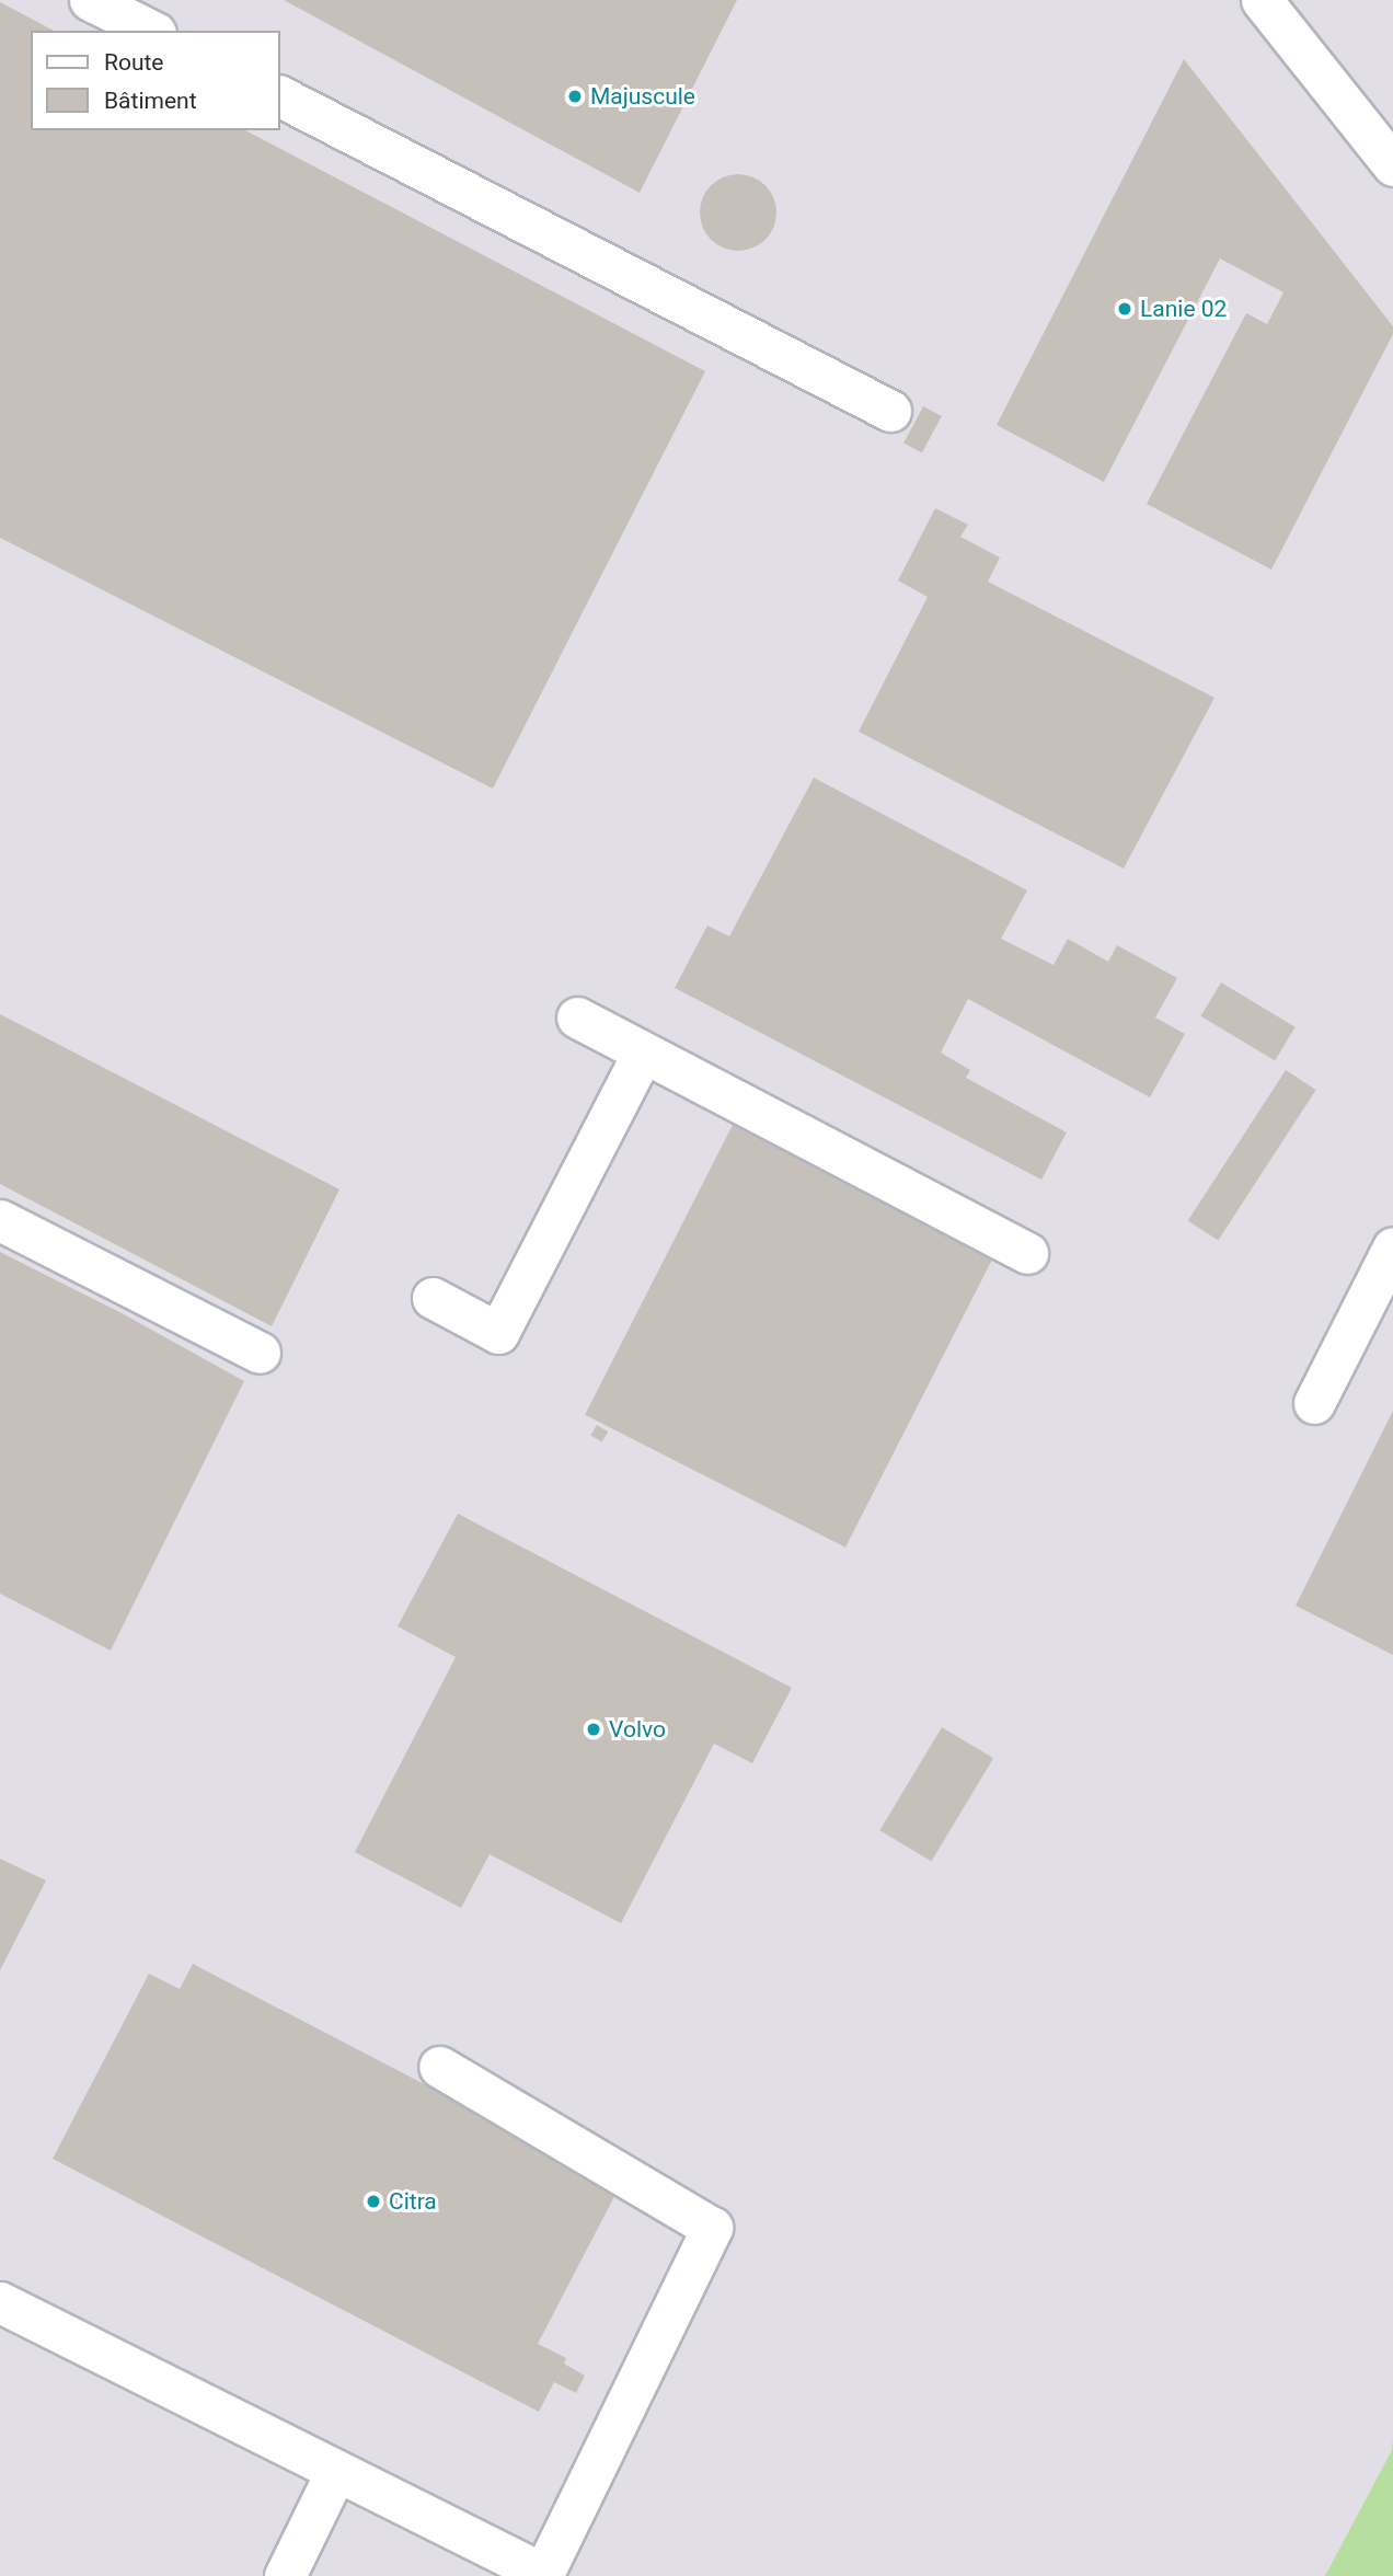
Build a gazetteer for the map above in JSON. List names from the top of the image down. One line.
{"places":["Majuscule","Lanie 02","Volvo","Citra"],"legend":["Route","Bâtiment"]}
